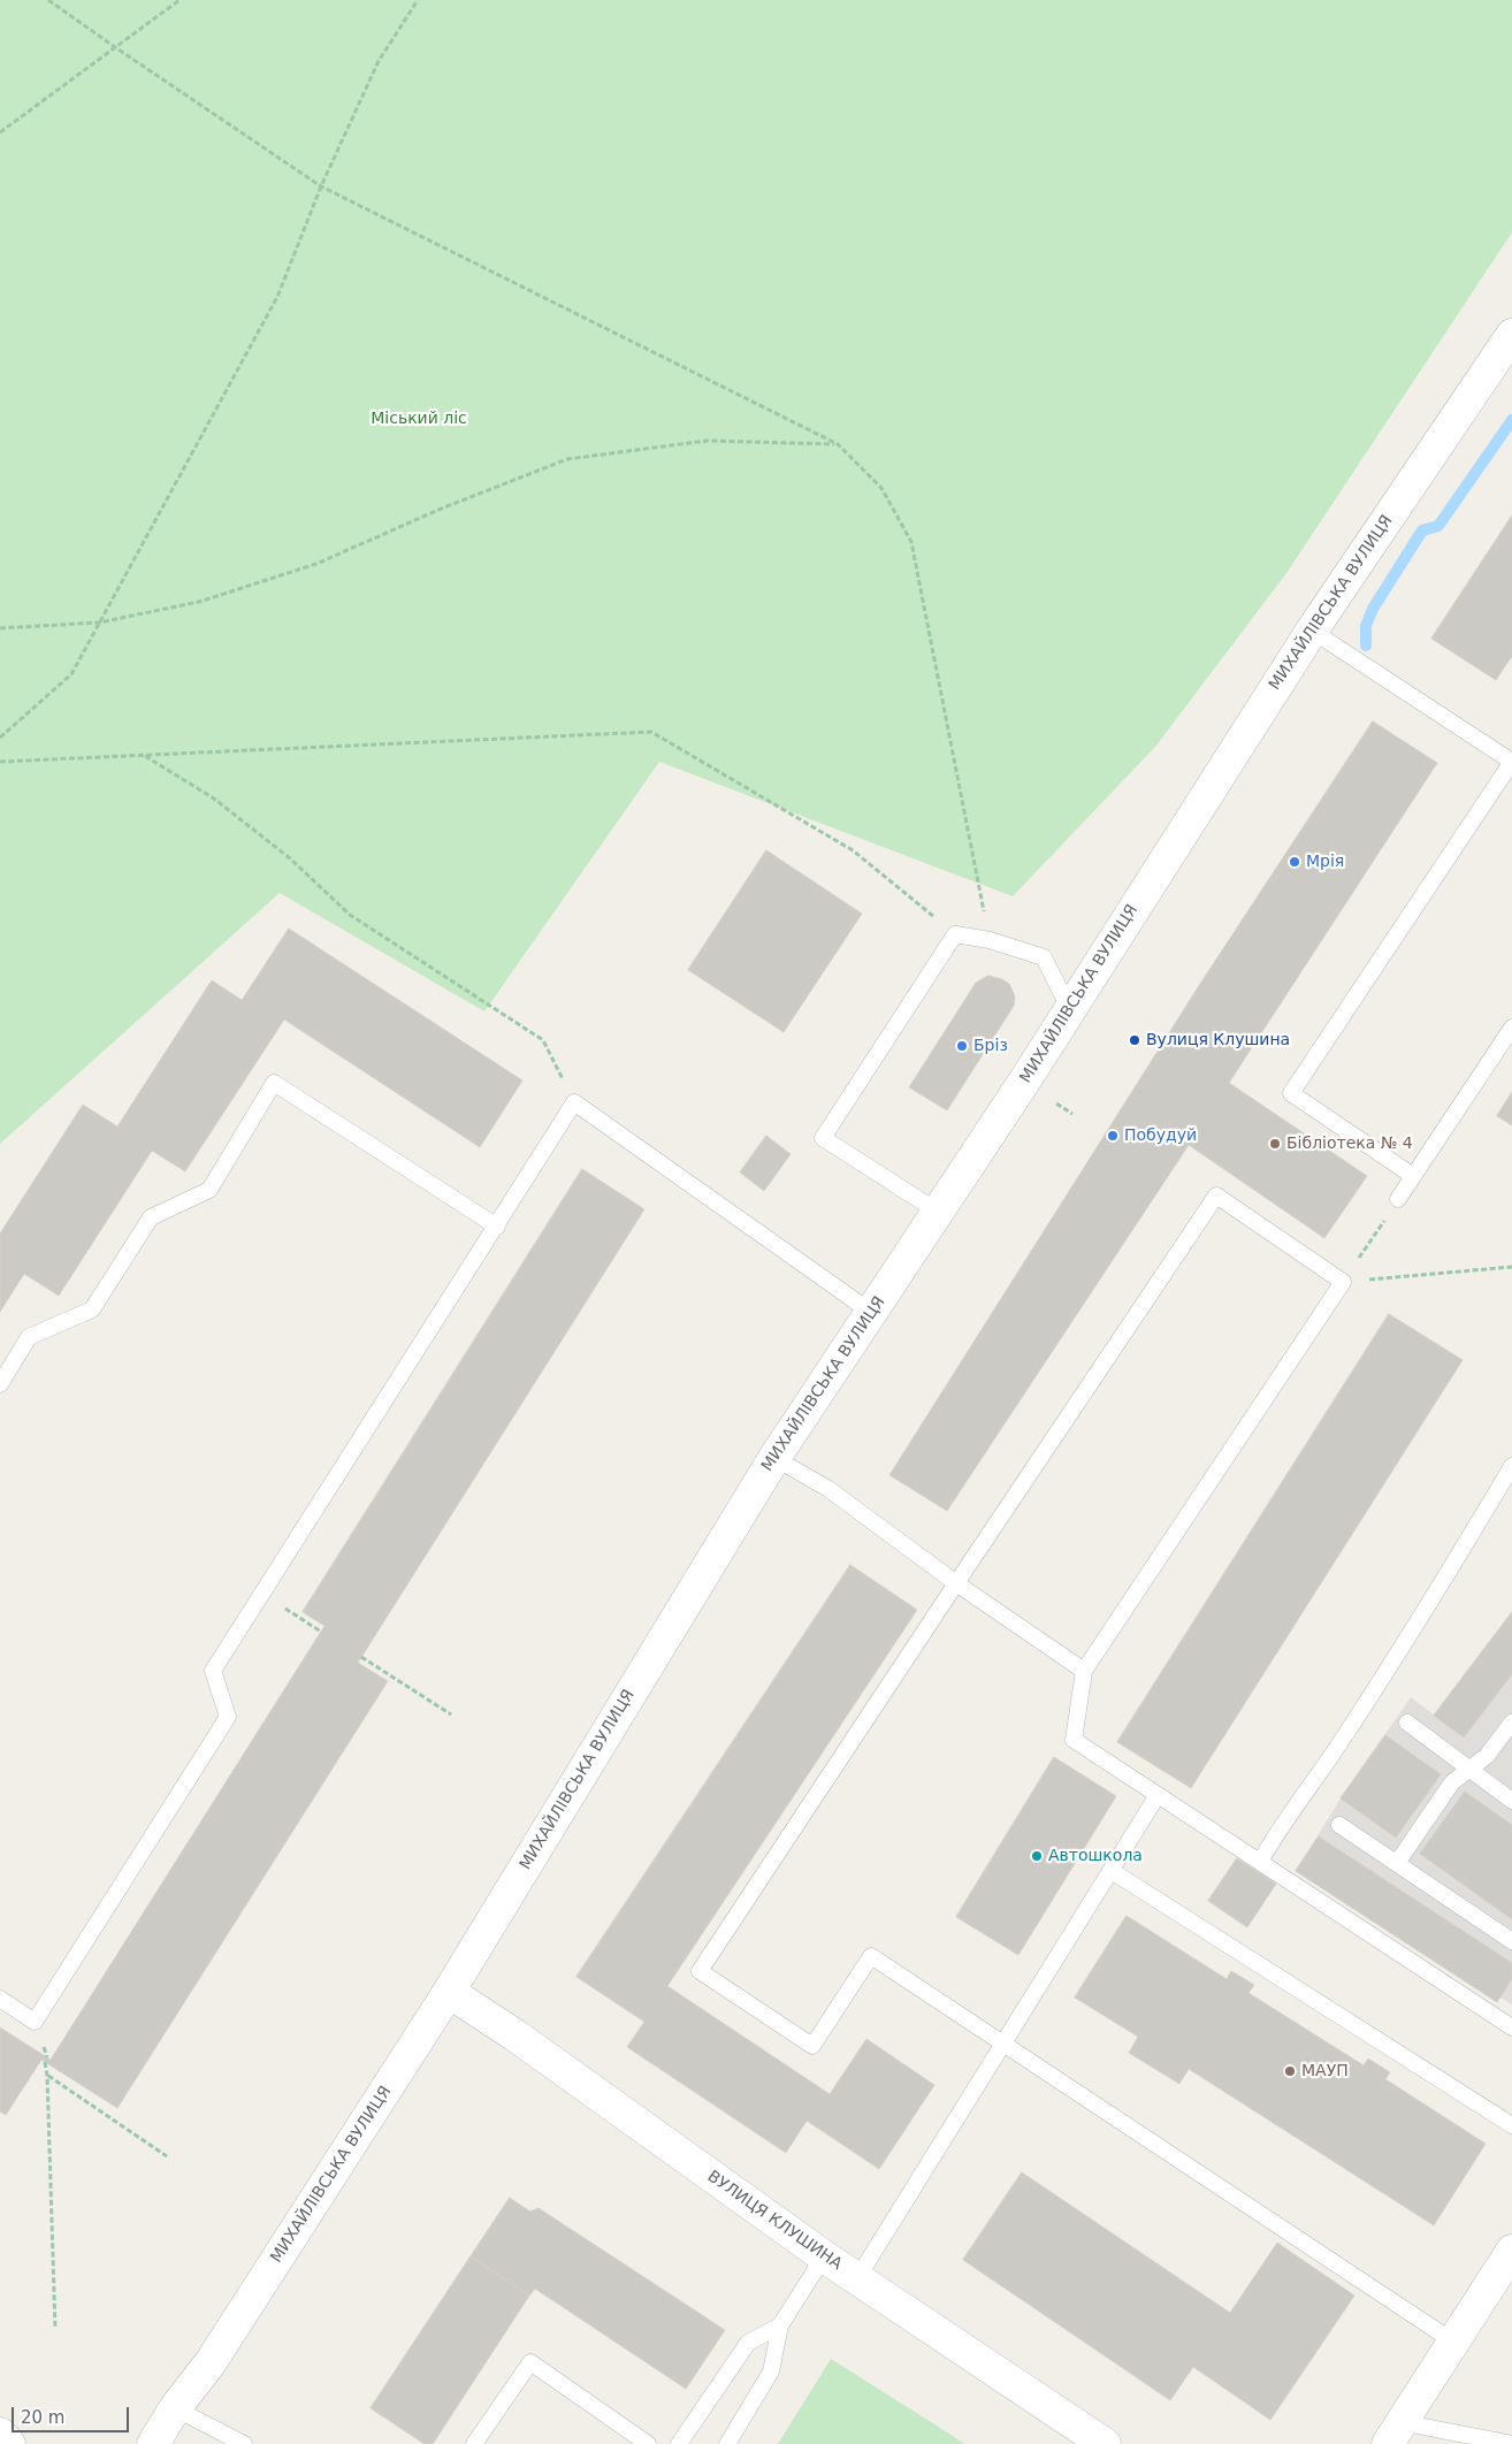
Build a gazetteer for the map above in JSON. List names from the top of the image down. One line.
{"streets":{"main road":["МИХАЙЛІВСЬКА ВУЛИЦЯ","ВУЛИЦЯ КЛУШИНА"]},"crossings":[["МИХАЙЛІВСЬКА ВУЛИЦЯ","ВУЛИЦЯ КЛУШИНА"]],"parks":["Міський ліс"],"places":["Мрія","Вулиця Клушина","Бріз","Побудуй","Бібліотека № 4","Автошкола","МАУП"],"scale_bar":"20 m"}
